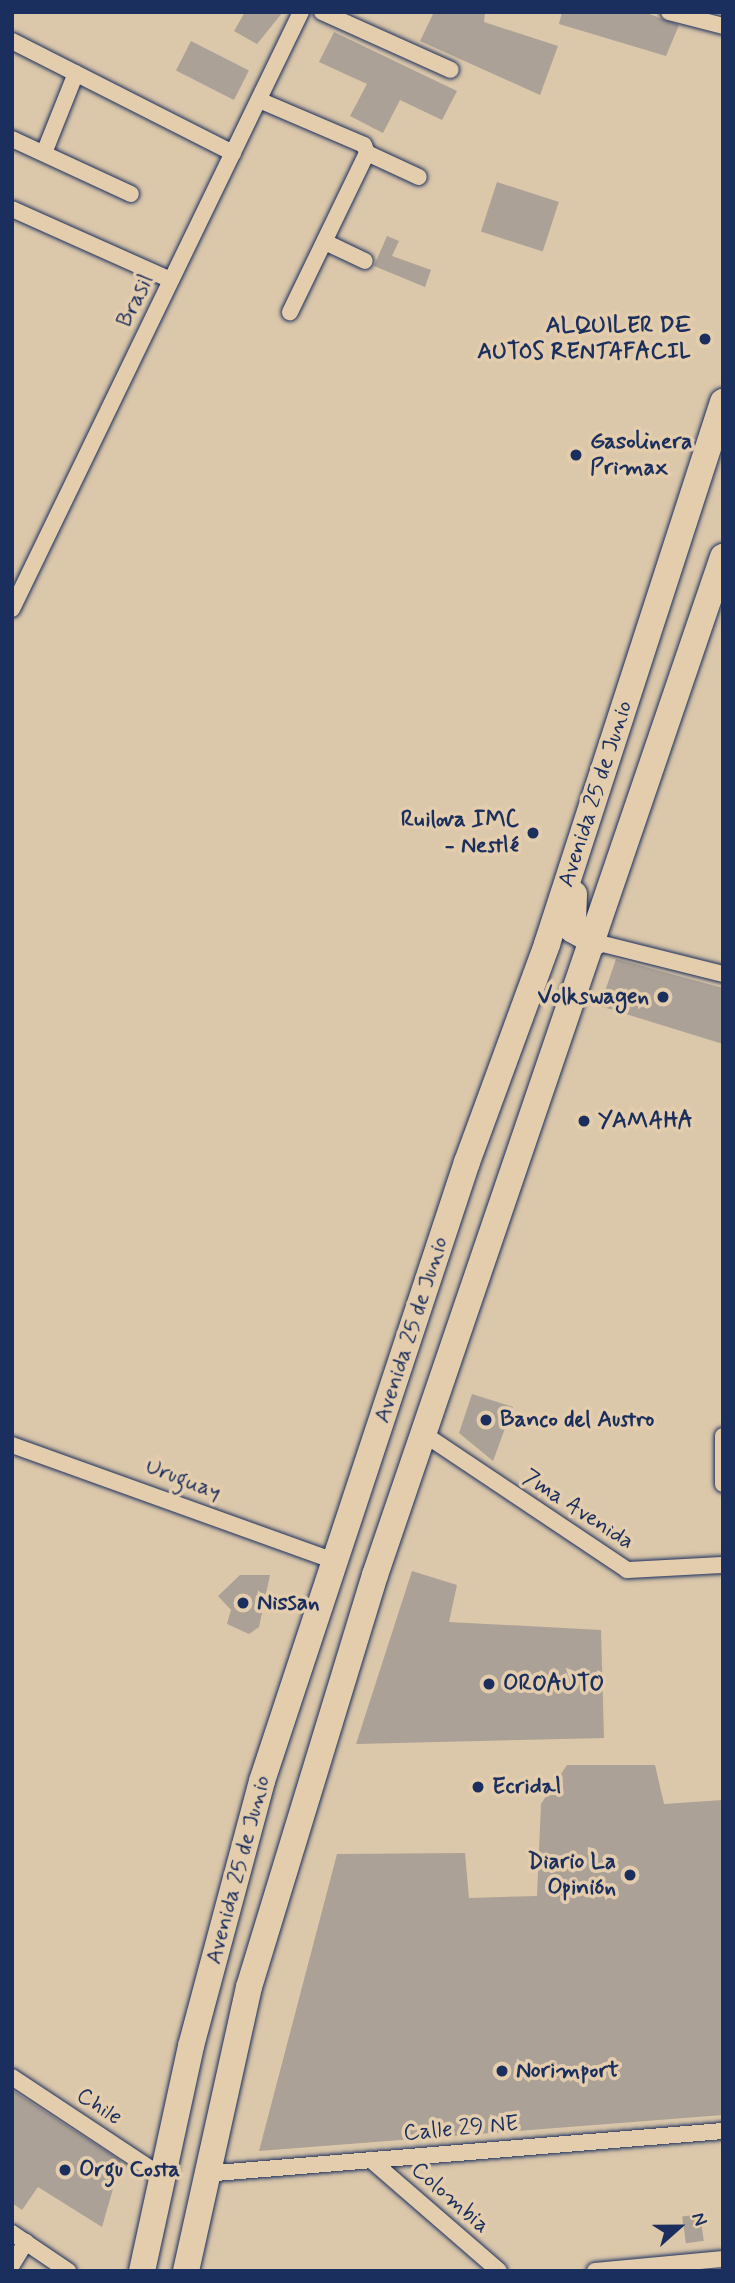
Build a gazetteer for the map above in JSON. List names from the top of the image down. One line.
{"streets":{"main road":["Avenida 25 de Junio"],"street":["Brasil","Uruguay","7ma Avenida","Chile","Calle 29 NE","Colombia"]},"crossings":[["Avenida 25 de Junio","Uruguay"],["Avenida 25 de Junio","7ma Avenida"],["Avenida 25 de Junio","Chile"],["Avenida 25 de Junio","Calle 29 NE"],["Calle 29 NE","Colombia"]],"places":["ALQUILER DE AUTOS RENTAFACIL","Gasolinera Primax","Ruilova IMC - Nestlé","Volkswagen","YAMAHA","Banco del Austro","Nissan","OROAUTO","Ecridal","Diario La Opinión","Norimport","Orgu Costa"],"north":"right"}
